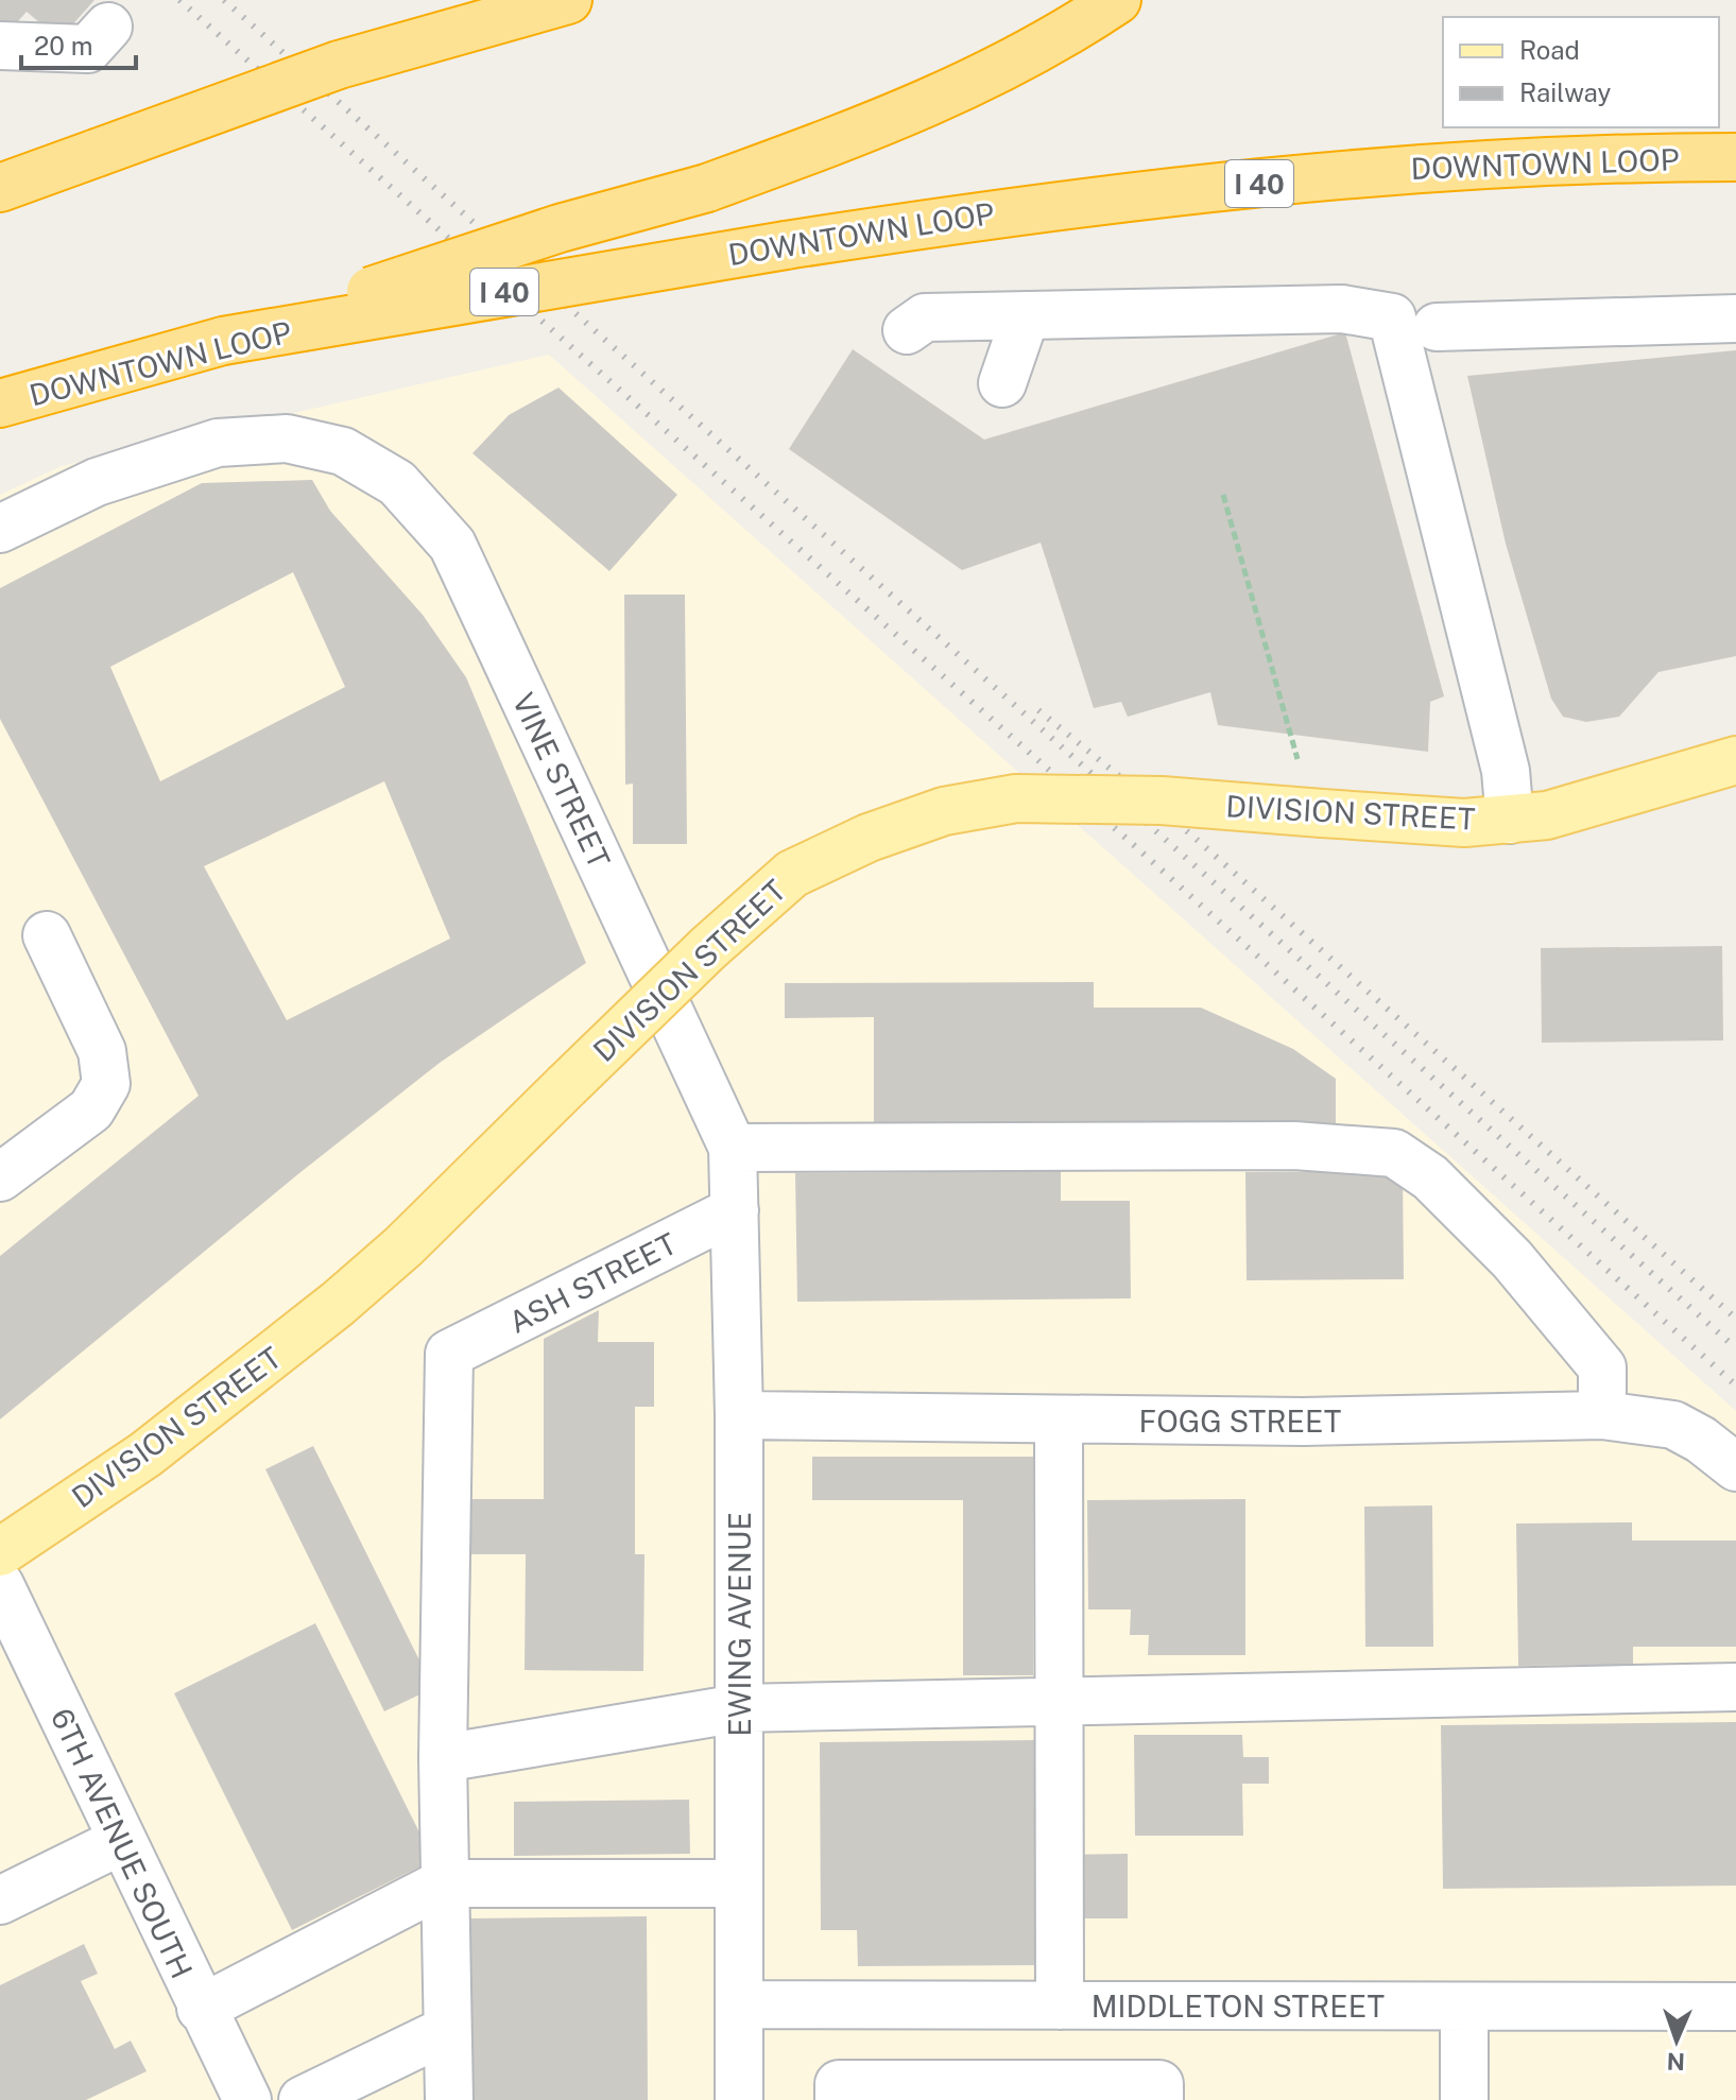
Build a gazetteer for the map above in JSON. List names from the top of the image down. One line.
{"streets":{"highway":["DOWNTOWN LOOP","I 40"],"main road":["DIVISION STREET"],"street":["VINE STREET","ASH STREET","FOGG STREET","EWING AVENUE","6TH AVENUE SOUTH","MIDDLETON STREET"]},"crossings":[["VINE STREET","EWING AVENUE"],["ASH STREET","EWING AVENUE"],["FOGG STREET","EWING AVENUE"],["EWING AVENUE","MIDDLETON STREET"]],"legend":["Road","Railway"],"scale_bar":"20 m","north":"bottom"}
